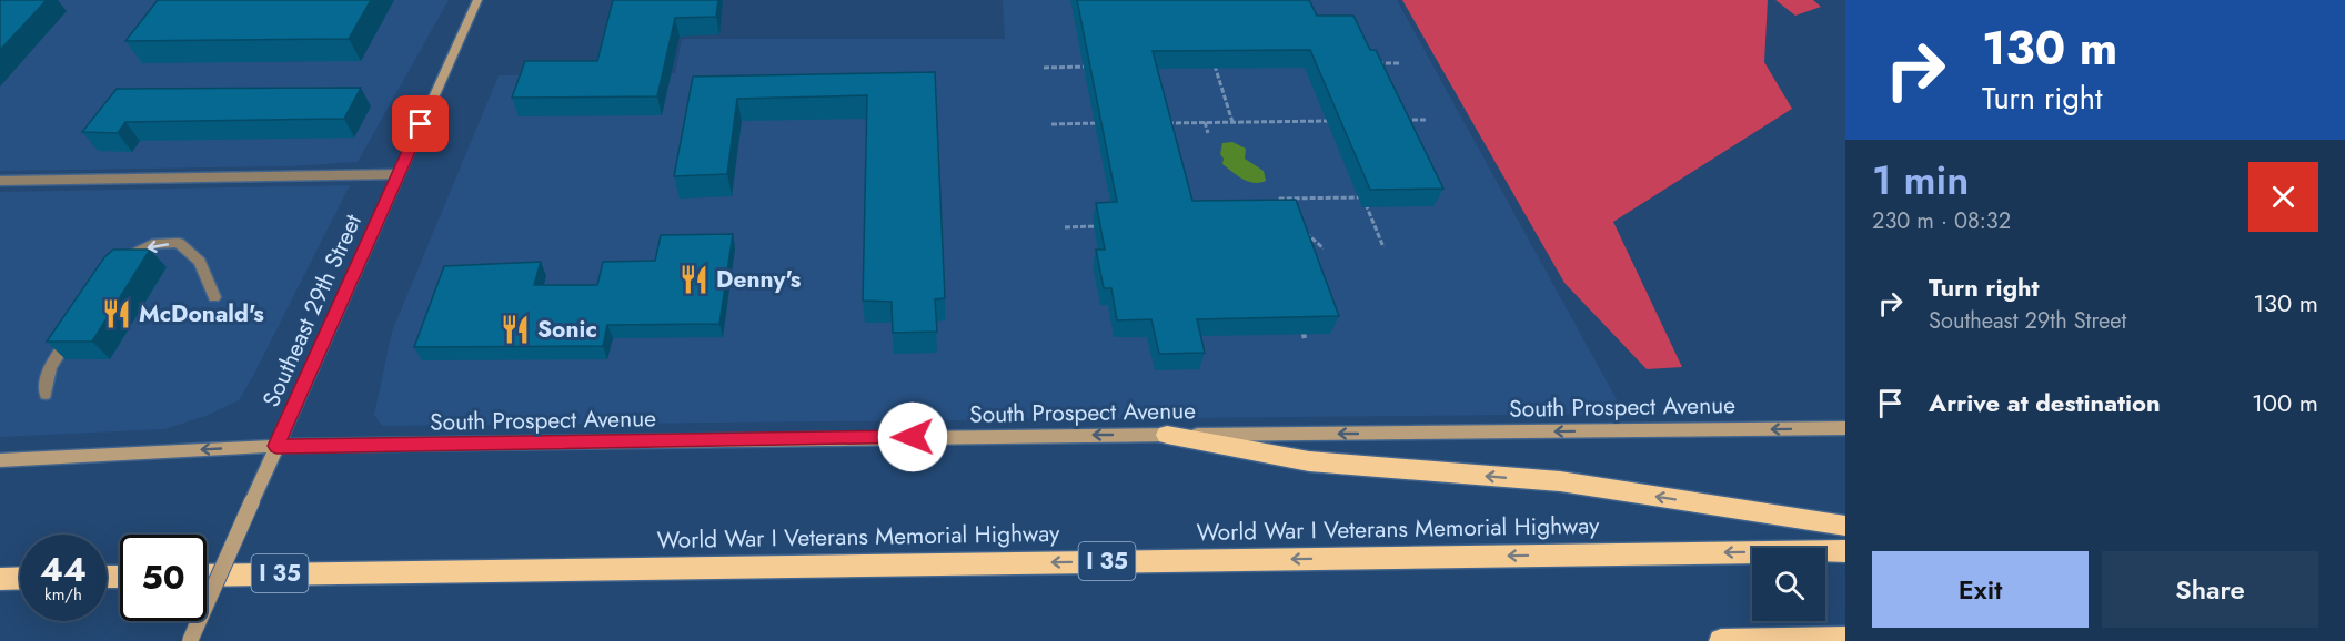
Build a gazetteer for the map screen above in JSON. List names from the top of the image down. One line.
{"streets":{"highway":["World War I Veterans Memorial Highway","I 35"],"main road":["Southeast 29th Street","South Prospect Avenue"]},"crossings":[["Southeast 29th Street","South Prospect Avenue"]],"one_way":["South Prospect Avenue"],"places":{"restaurant":["Denny's","McDonald's","Sonic"]},"page":{"turn":["130 m","Turn right"],"heading":["1 min","230 m · 08:32"],"list":[{"name":"Turn right","note":"Southeast 29th Street","value":"130 m"},{"name":"Arrive at destination","value":"100 m"}],"speed":"44 km/h","limit":"50","buttons":["Exit","Share"]}}
